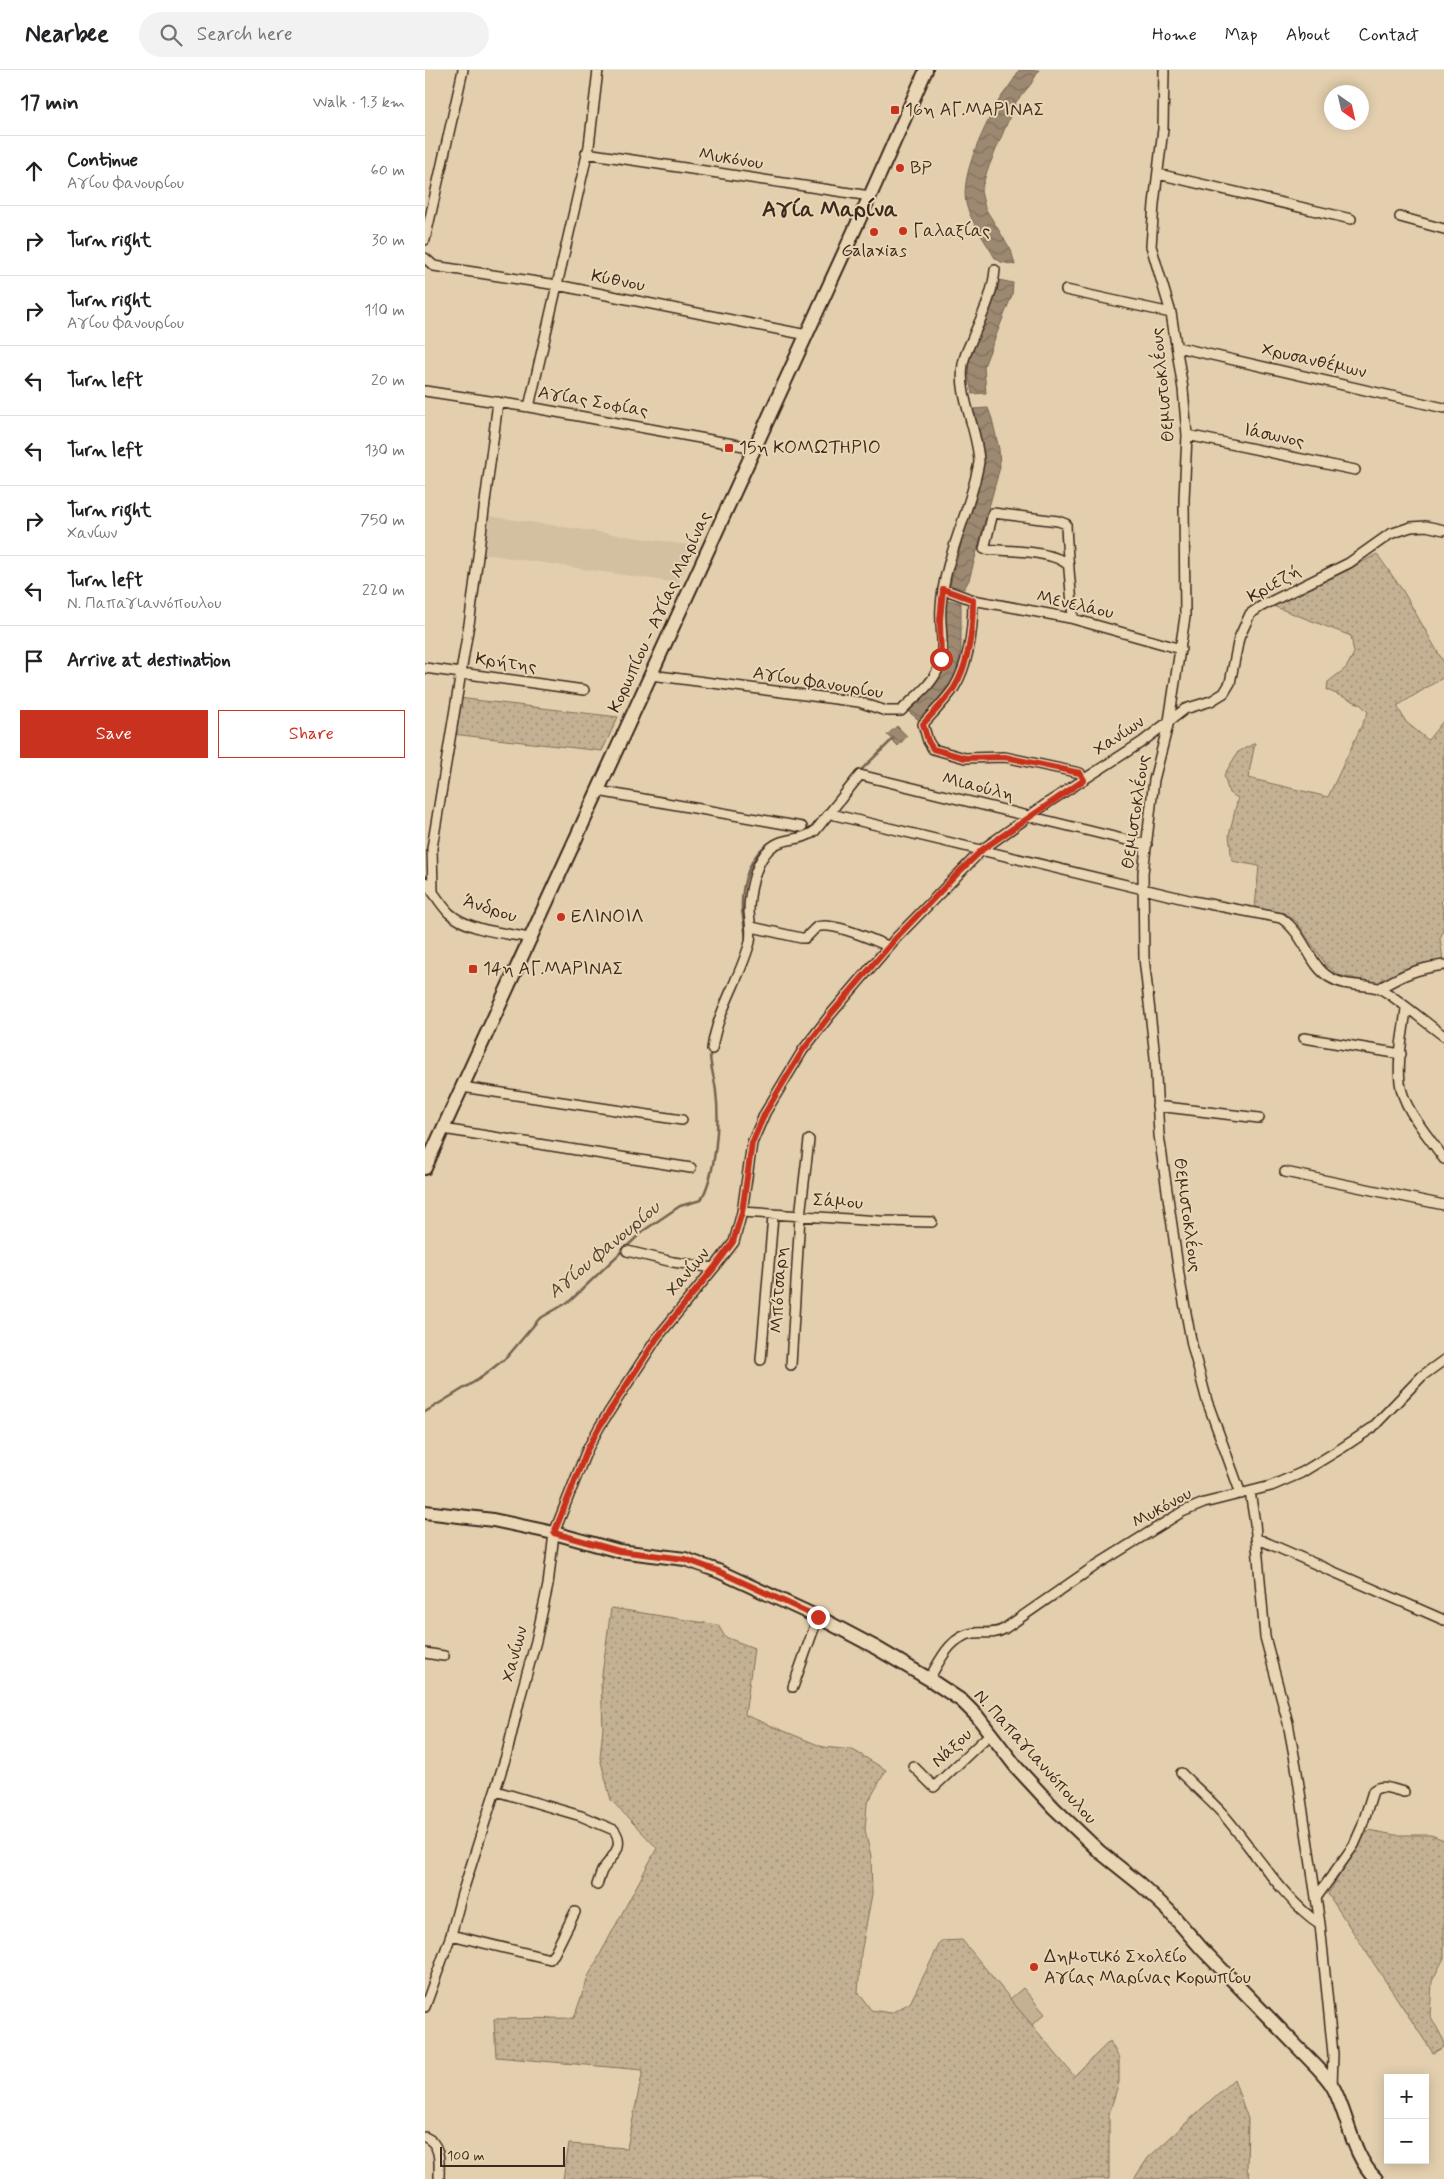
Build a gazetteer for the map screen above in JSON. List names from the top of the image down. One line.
{"streets":{"street":["Μυκόνου","Κύθνου","Χρυσανθέμων","Θεμιστοκλέους","Αγίας Σοφίας","Ιάσωνος","Κριεζή","Μενελάου","Κορωπίου - Αγίας Μαρίνας","Κρήτης","Αγίου Φανουρίου","Χανίων","Μιαούλη","Άνδρου","Σάμου","Μπότσαρη","Νάξου","Ν. Παπαγιαννόπουλου"]},"crossings":[["Μυκόνου","Θεμιστοκλέους"],["Μυκόνου","Κορωπίου - Αγίας Μαρίνας"],["Μυκόνου","Ν. Παπαγιαννόπουλου"],["Κύθνου","Κορωπίου - Αγίας Μαρίνας"],["Χρυσανθέμων","Θεμιστοκλέους"],["Θεμιστοκλέους","Ιάσωνος"],["Θεμιστοκλέους","Κριεζή"],["Θεμιστοκλέους","Μενελάου"],["Θεμιστοκλέους","Χανίων"],["Θεμιστοκλέους","Μιαούλη"],["Θεμιστοκλέους","Ν. Παπαγιαννόπουλου"],["Αγίας Σοφίας","Κορωπίου - Αγίας Μαρίνας"],["Κριεζή","Χανίων"],["Μενελάου","Αγίου Φανουρίου"],["Κορωπίου - Αγίας Μαρίνας","Αγίου Φανουρίου"],["Κορωπίου - Αγίας Μαρίνας","Άνδρου"],["Χανίων","Μιαούλη"],["Χανίων","Σάμου"],["Χανίων","Ν. Παπαγιαννόπουλου"],["Σάμου","Μπότσαρη"],["Νάξου","Ν. Παπαγιαννόπουλου"]],"districts":["Αγία Μαρίνα"],"water":["Αγίου Φανουρίου"],"places":{"transit":["16η ΑΓ.ΜΑΡΙΝΑΣ","15η ΚΟΜΩΤΗΡΙΟ","14η ΑΓ.ΜΑΡΙΝΑΣ"],"other":["BP","Γαλαξίας","Galaxias","ΕΛΙΝΟΙΛ","Δημοτικό Σχολείο Αγίας Μαρίνας Κορωπίου"]},"scale_bar":"100 m","north":"bottom right","page":{"header":"Nearbee","search":"Search here","nav":["Home","Map","About","Contact"],"heading":["17 min","Walk · 1.3 km"],"list":[["Continue","Αγίου Φανουρίου","60 m"],["Turn right","30 m"],["Turn right","Αγίου Φανουρίου","110 m"],["Turn left","20 m"],["Turn left","130 m"],["Turn right","Χανίων","750 m"],["Turn left","Ν. Παπαγιαννόπουλου","220 m"],"Arrive at destination"],"buttons":["Save","Share"],"map_buttons":["+","−"],"scale":"100 m"}}
